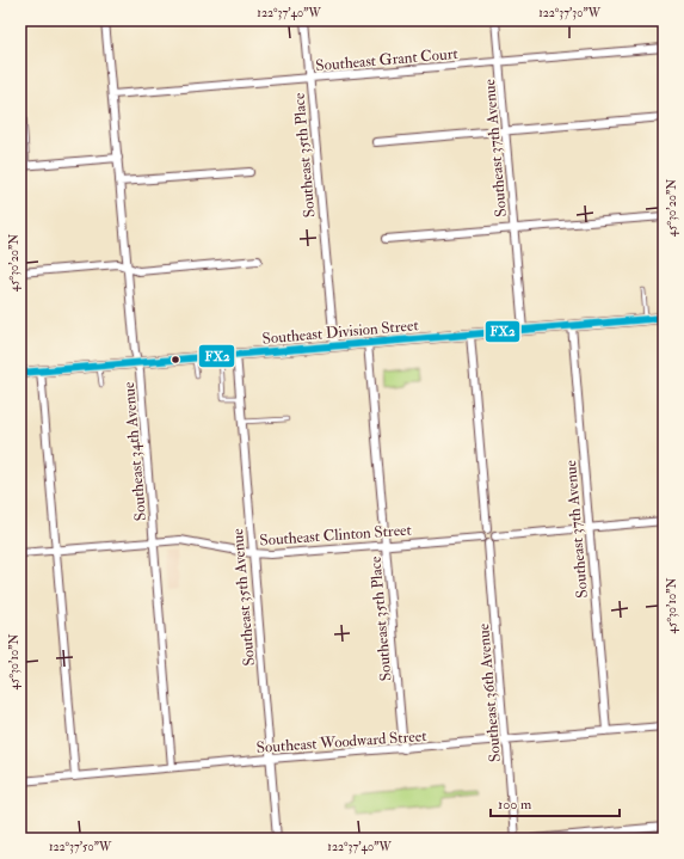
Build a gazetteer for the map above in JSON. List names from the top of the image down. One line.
{"streets":{"main road":["Southeast Division Street"],"street":["Southeast Grant Court","Southeast 37th Avenue","Southeast 35th Place","Southeast 34th Avenue","Southeast Clinton Street","Southeast 35th Avenue","Southeast 36th Avenue","Southeast Woodward Street"]},"crossings":[["Southeast Grant Court","Southeast 37th Avenue"],["Southeast Grant Court","Southeast 35th Place"],["Southeast Grant Court","Southeast 34th Avenue"],["Southeast 37th Avenue","Southeast Division Street"],["Southeast 37th Avenue","Southeast Woodward Street"],["Southeast 35th Place","Southeast Division Street"],["Southeast 35th Place","Southeast Clinton Street"],["Southeast 35th Place","Southeast Woodward Street"],["Southeast Division Street","Southeast 34th Avenue"],["Southeast Division Street","Southeast 35th Avenue"],["Southeast 34th Avenue","Southeast Clinton Street"],["Southeast 34th Avenue","Southeast Woodward Street"],["Southeast Clinton Street","Southeast 35th Avenue"],["Southeast Clinton Street","Southeast 36th Avenue"],["Southeast 35th Avenue","Southeast Woodward Street"],["Southeast 36th Avenue","Southeast Woodward Street"]],"lines":["transit line FX2"],"scale_bar":"100 m","coordinates":["122°37'40\"W","122°37'30\"W","45°30'20\"N","45°30'10\"N","122°37'50\"W"]}
